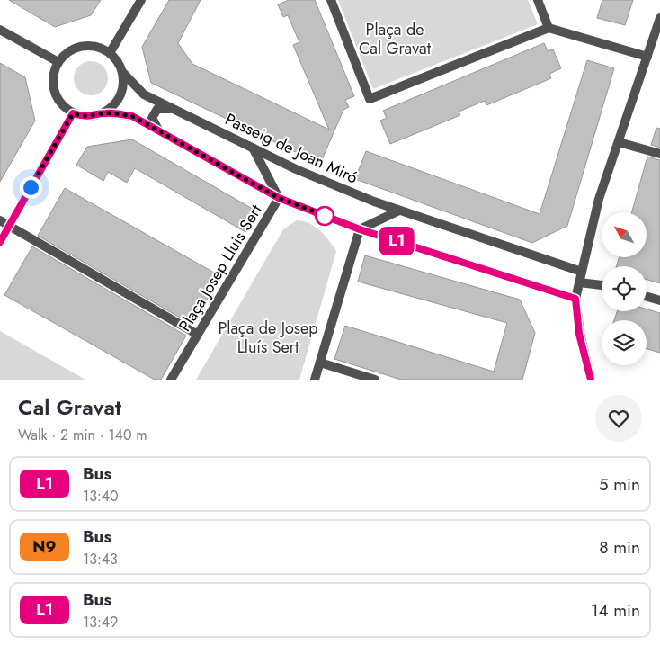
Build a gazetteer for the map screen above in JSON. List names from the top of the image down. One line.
{"streets":{"street":["Passeig de Joan Miró","Plaça Josep Lluis Sert"]},"crossings":[["Passeig de Joan Miró","Plaça Josep Lluis Sert"]],"parks":["Plaça de Cal Gravat","Plaça de Josep Lluís Sert"],"lines":["bus line L1"],"north":"top left","page":{"on_map":"L1","heading":["Cal Gravat","Walk · 2 min · 140 m"],"list":[{"mark":"L1","name":"Bus","note":"13:40","value":"5 min"},{"mark":"N9","name":"Bus","note":"13:43","value":"8 min"},{"mark":"L1","name":"Bus","note":"13:49","value":"14 min"}]}}
